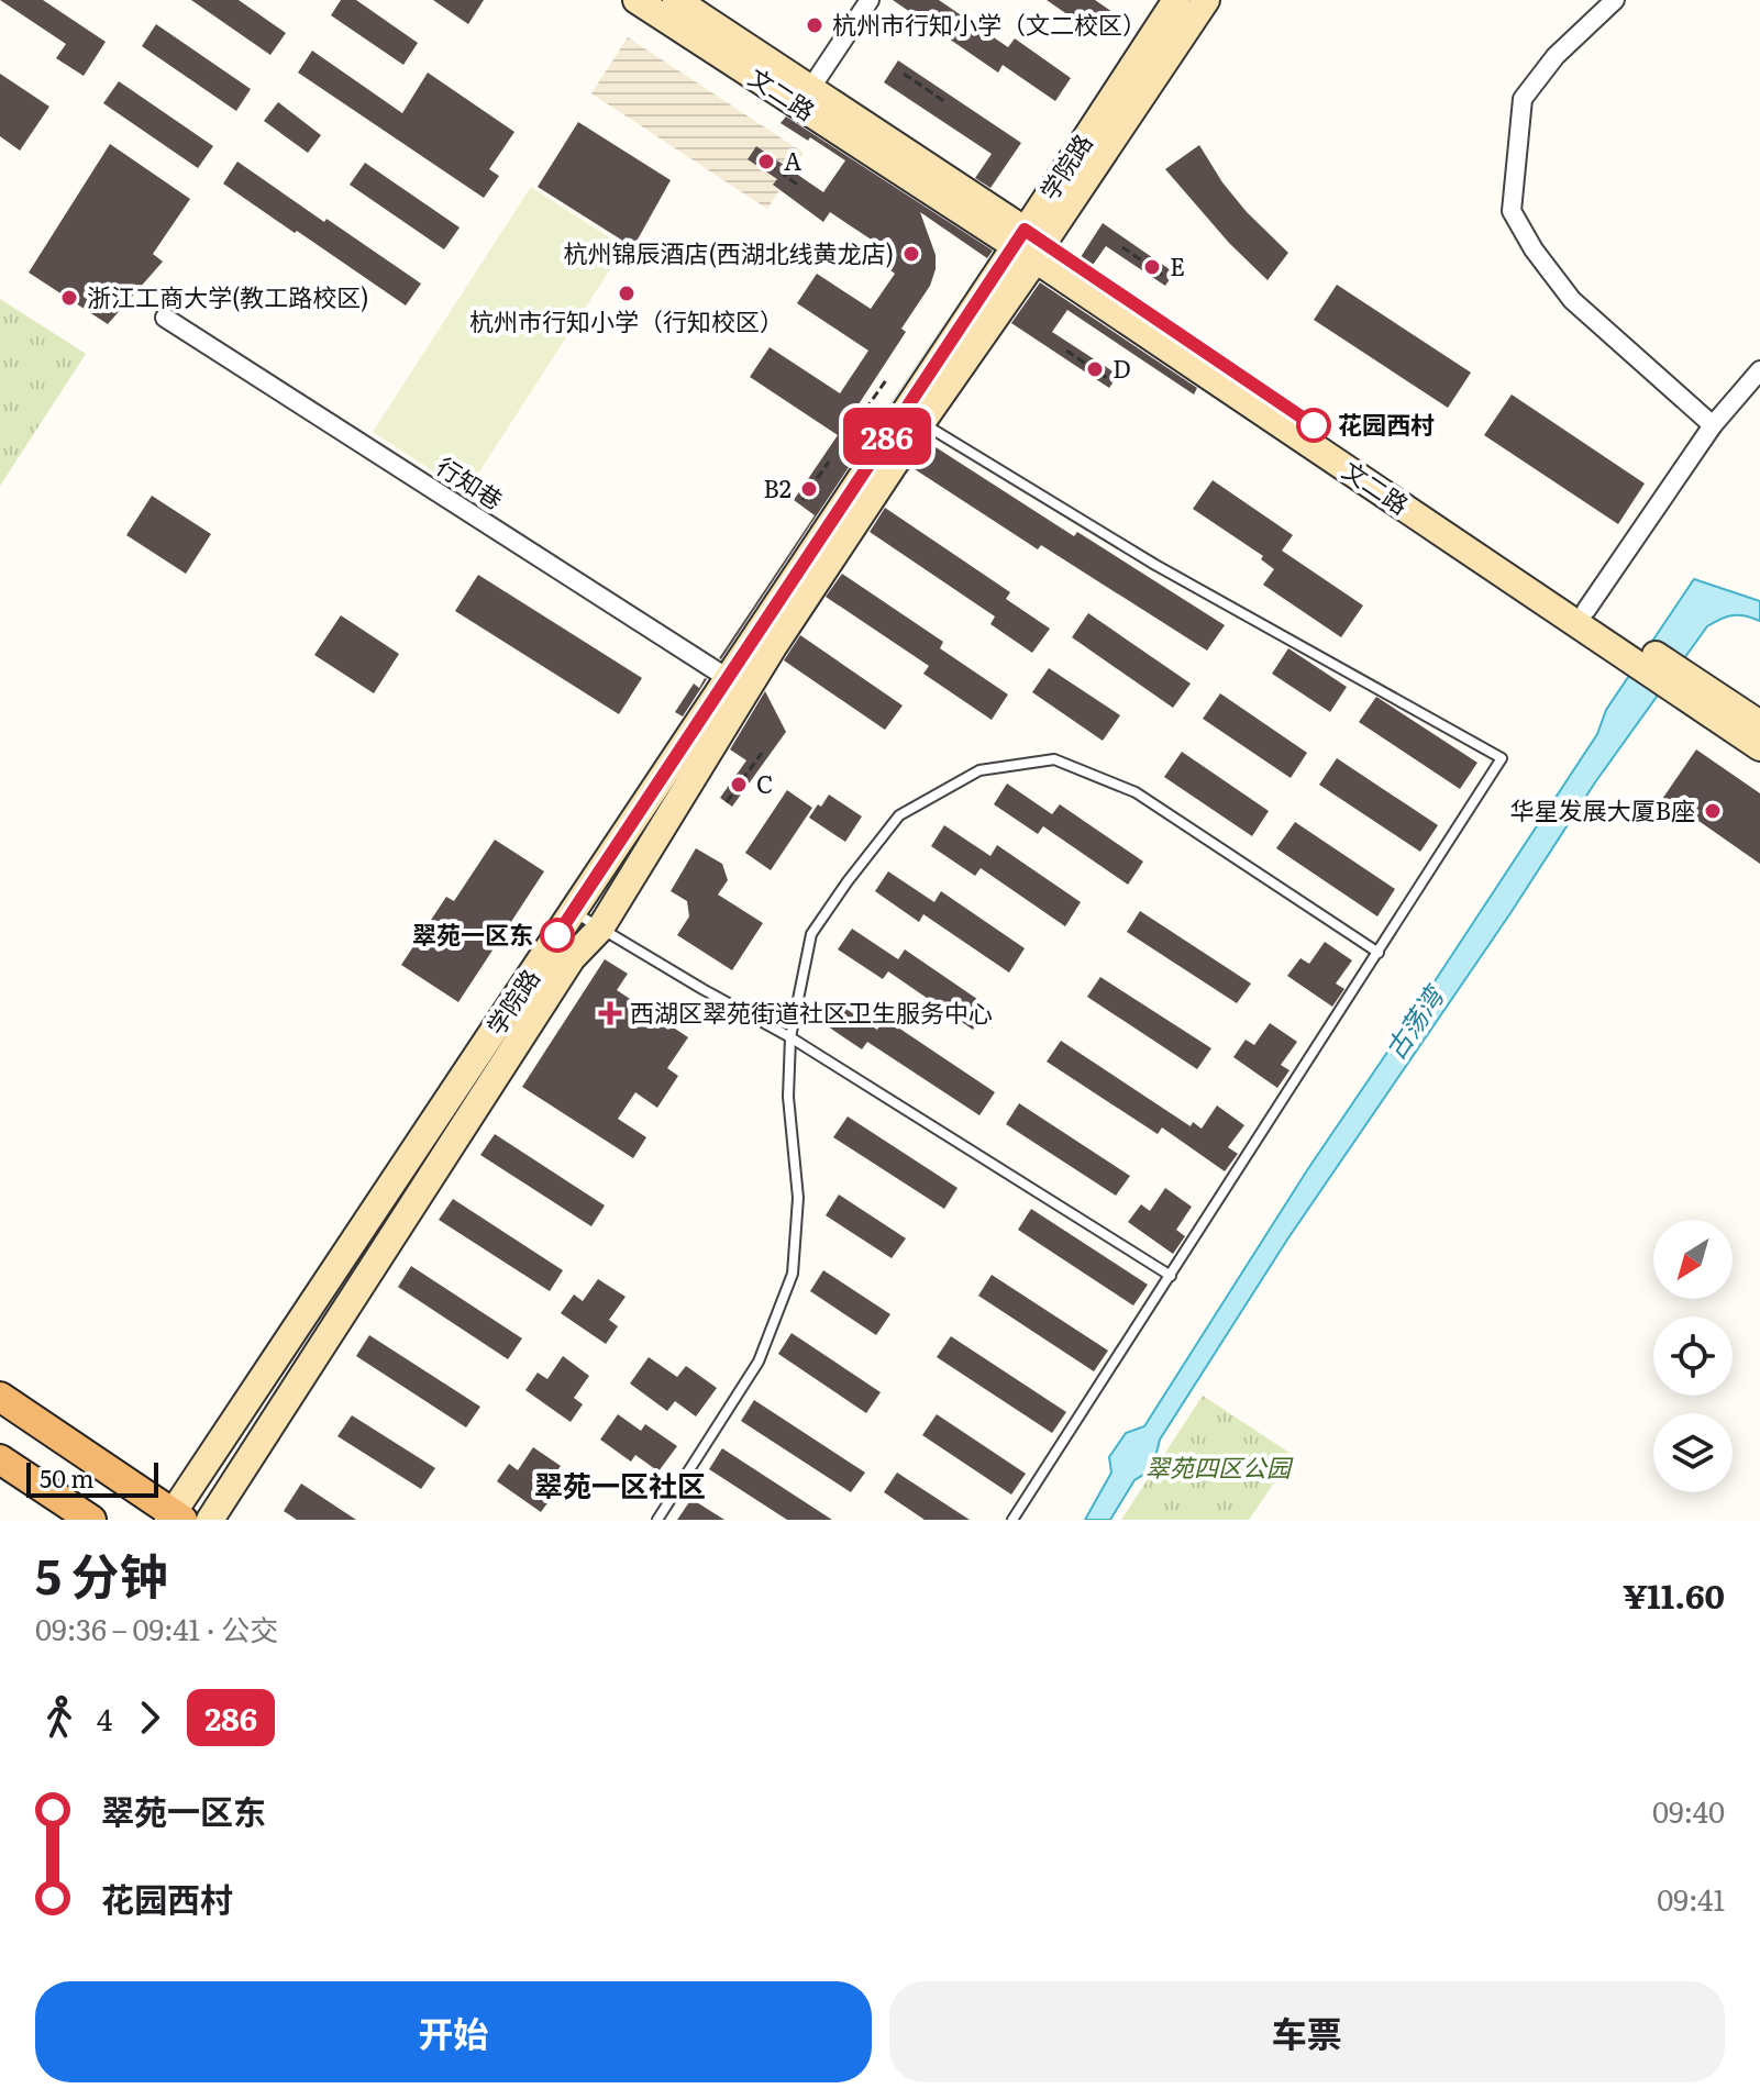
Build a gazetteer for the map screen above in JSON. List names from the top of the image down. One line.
{"streets":{"main road":["文二路","学院路"],"street":["行知巷"]},"crossings":[["文二路","学院路"],["学院路","行知巷"]],"districts":["翠苑一区社区"],"water":["古荡湾"],"parks":["翠苑四区公园"],"places":{"other":["杭州市行知小学（文二校区）","A","杭州锦辰酒店(西湖北线黄龙店)","E","杭州市行知小学（行知校区）","浙江工商大学(教工路校区)","D","花园西村","B2","C","华星发展大厦B座","翠苑一区东"],"health":["西湖区翠苑街道社区卫生服务中心"]},"lines":["bus line 286"],"scale_bar":"50 m","north":"bottom left","page":{"on_map":"286","scale":"50 m","heading":["5 分钟","09:36 – 09:41 · 公交","¥11.60"],"legs":["4","286"],"list":[{"name":"翠苑一区东","value":"09:40"},{"name":"花园西村","value":"09:41"}],"buttons":["开始","车票"]}}
